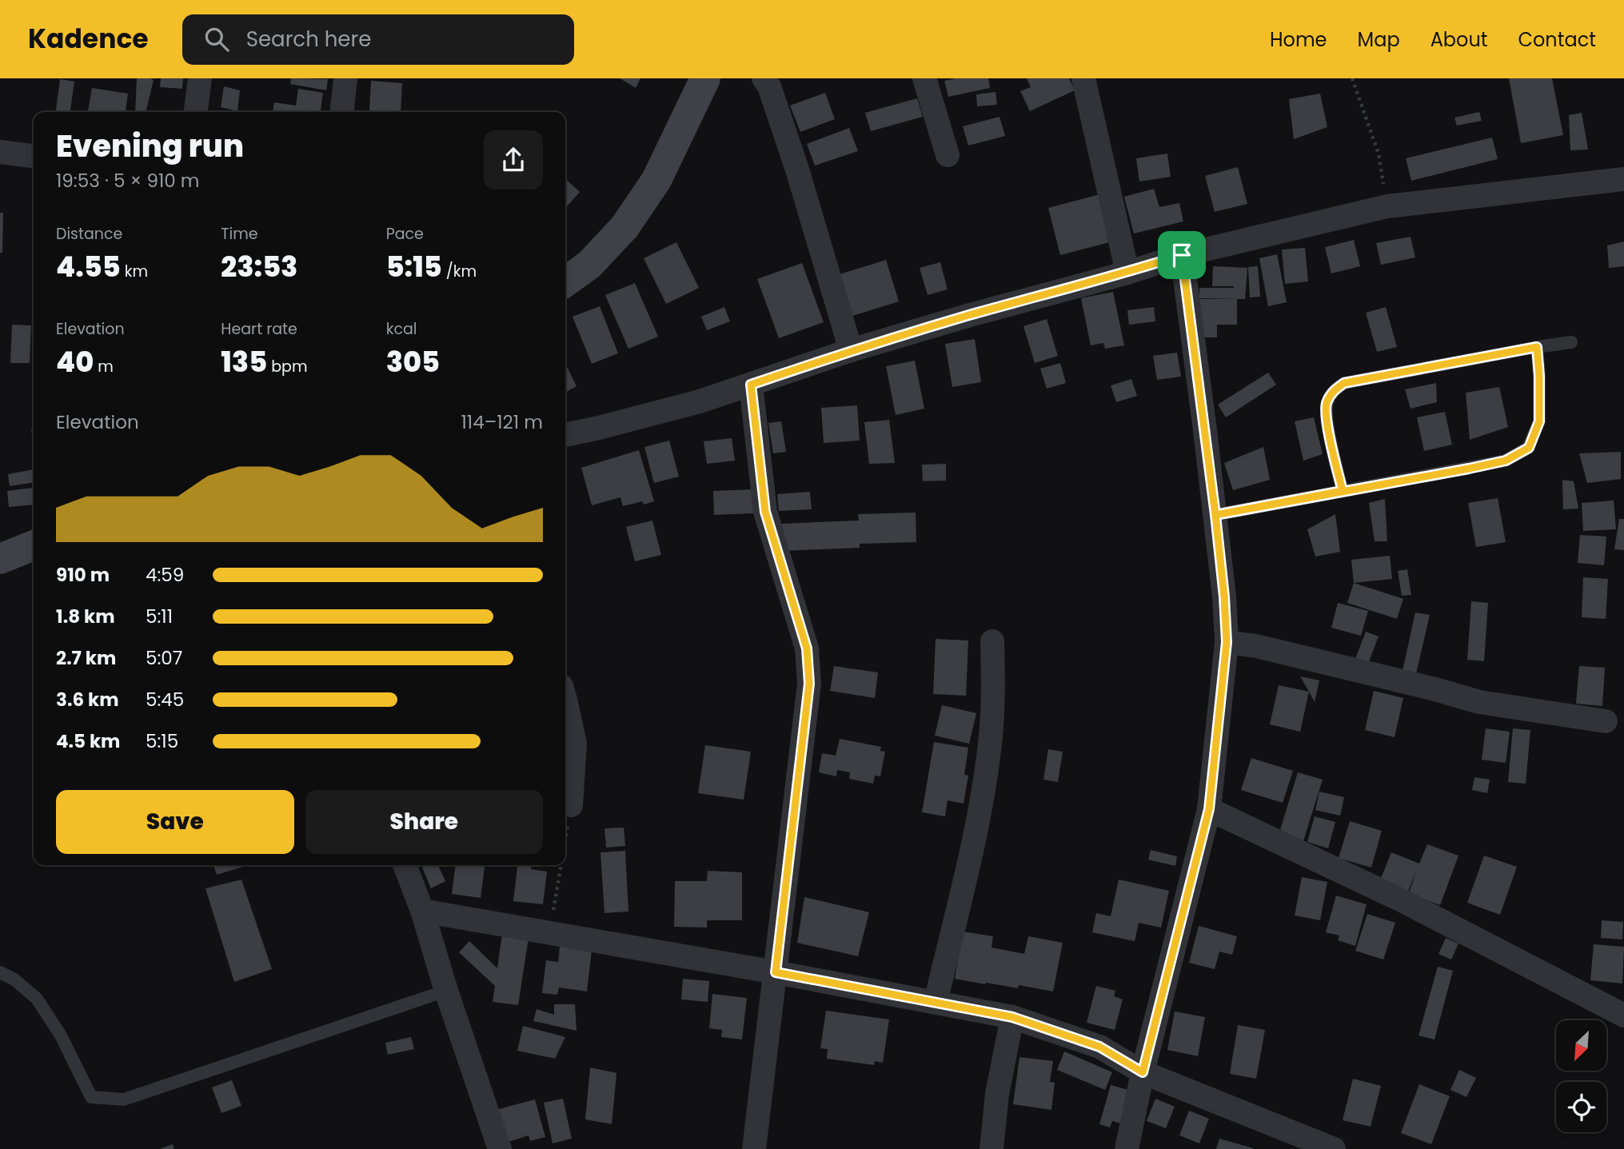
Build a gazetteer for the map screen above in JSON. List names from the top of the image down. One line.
{"north":"bottom left","page":{"header":"Kadence","search":"Search here","nav":["Home","Map","About","Contact"],"heading":["Evening run","19:53 · 5 × 910 m"],"stats":[["Distance","4.55 km"],["Time","23:53"],["Pace","5:15 /km"],["Elevation","40 m"],["Heart rate","135 bpm"],["kcal","305"]],"chart":["Elevation","114–121 m"],"list":[{"name":"910 m","note":"4:59"},{"name":"1.8 km","note":"5:11"},{"name":"2.7 km","note":"5:07"},{"name":"3.6 km","note":"5:45"},{"name":"4.5 km","note":"5:15"}],"buttons":["Save","Share"]}}
